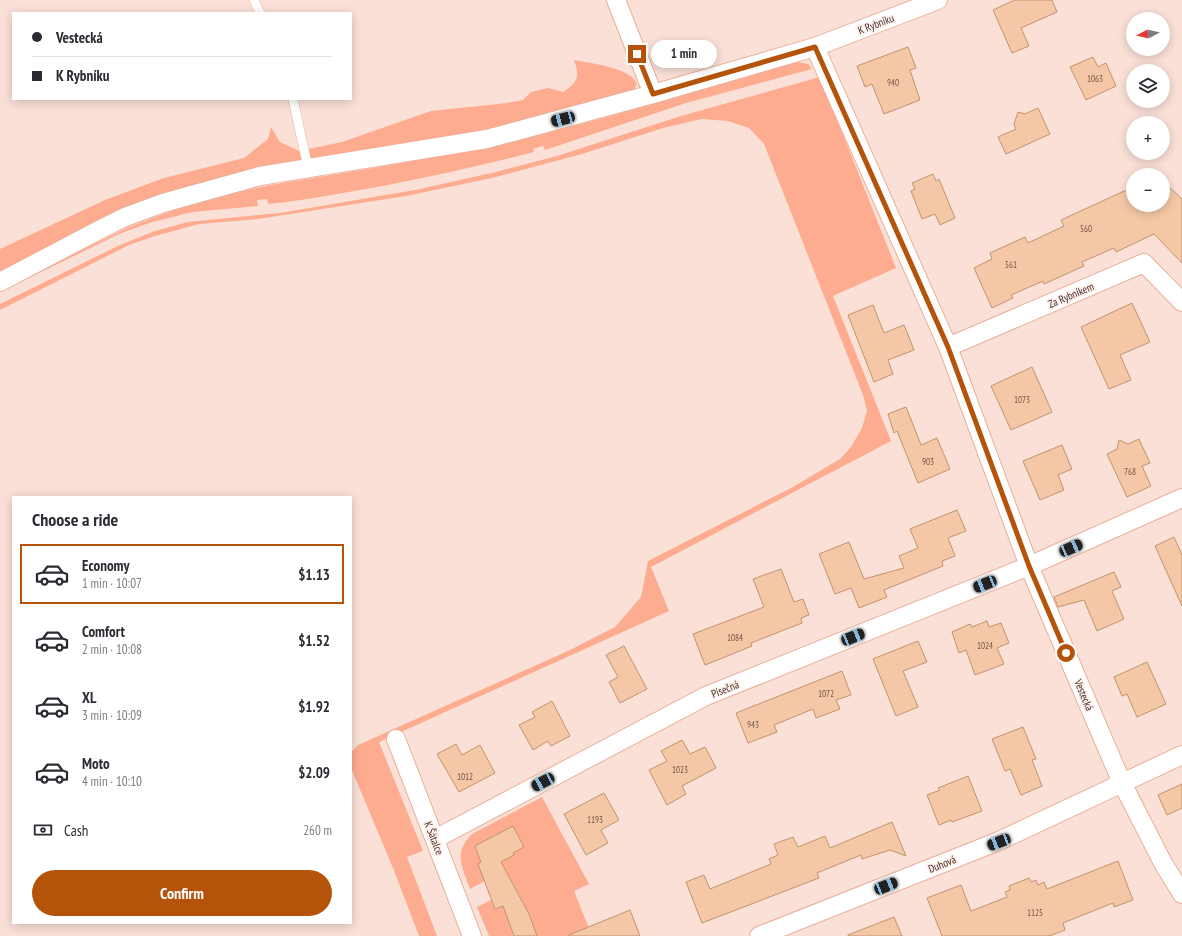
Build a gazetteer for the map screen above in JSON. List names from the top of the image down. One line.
{"streets":{"street":["K Rybníku","Za Rybníkem","Písečná","Vestecká","K Šátalce","Duhová"]},"crossings":[["K Rybníku","Vestecká"],["Za Rybníkem","Vestecká"],["Písečná","Vestecká"],["Písečná","K Šátalce"],["Vestecká","Duhová"]],"house_numbers":["1063","940","560","561","1073","903","768","1084","1024","1072","943","1023","1012","1193","1125"],"north":"left","page":{"map_buttons":["+","−"],"banner":["Vestecká","K Rybníku"],"bubble":"1 min","heading":"Choose a ride","list":[{"name":"Economy","note":"1 min · 10:07","value":"$1.13"},{"name":"Comfort","note":"2 min · 10:08","value":"$1.52"},{"name":"XL","note":"3 min · 10:09","value":"$1.92"},{"name":"Moto","note":"4 min · 10:10","value":"$2.09"}],"pay":["Cash","260 m"],"buttons":"Confirm"}}
